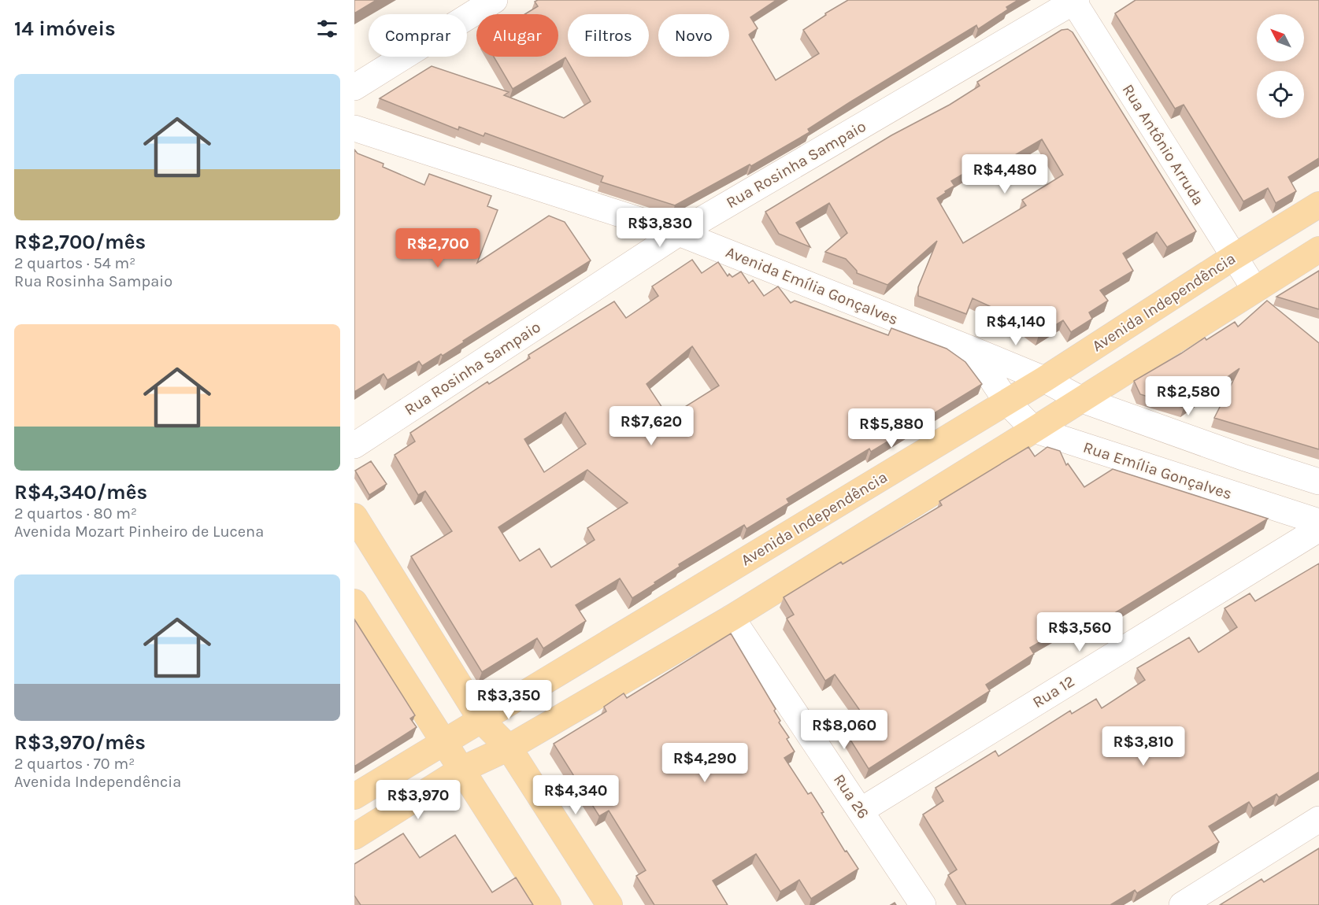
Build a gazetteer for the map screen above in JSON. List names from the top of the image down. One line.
{"streets":{"main road":["Avenida Independência"],"street":["Rua Antônio Arruda","Rua Rosinha Sampaio","Avenida Emília Gonçalves","Rua Emília Gonçalves","Rua 12","Rua 26"]},"crossings":[["Rua Antônio Arruda","Rua Rosinha Sampaio"],["Rua Antônio Arruda","Avenida Independência"],["Rua Rosinha Sampaio","Avenida Emília Gonçalves"],["Avenida Emília Gonçalves","Avenida Independência"],["Avenida Independência","Rua Emília Gonçalves"],["Rua 12","Rua 26"]],"north":"top left","page":{"heading":"14 imóveis","chip":["Comprar","Alugar","Filtros","Novo"],"list":[{"name":"R$2,700/mês","note":"2 quartos · 54 m² · Rua Rosinha Sampaio"},{"name":"R$4,340/mês","note":"2 quartos · 80 m² · Avenida Mozart Pinheiro de Lucena"},{"name":"R$3,970/mês","note":"2 quartos · 70 m² · Avenida Independência"}],"price":["R$4,480","R$3,830","R$2,700","R$4,140","R$2,580","R$7,620","R$5,880","R$3,560","R$3,350","R$8,060","R$3,810","R$4,290","R$4,340","R$3,970"]}}
